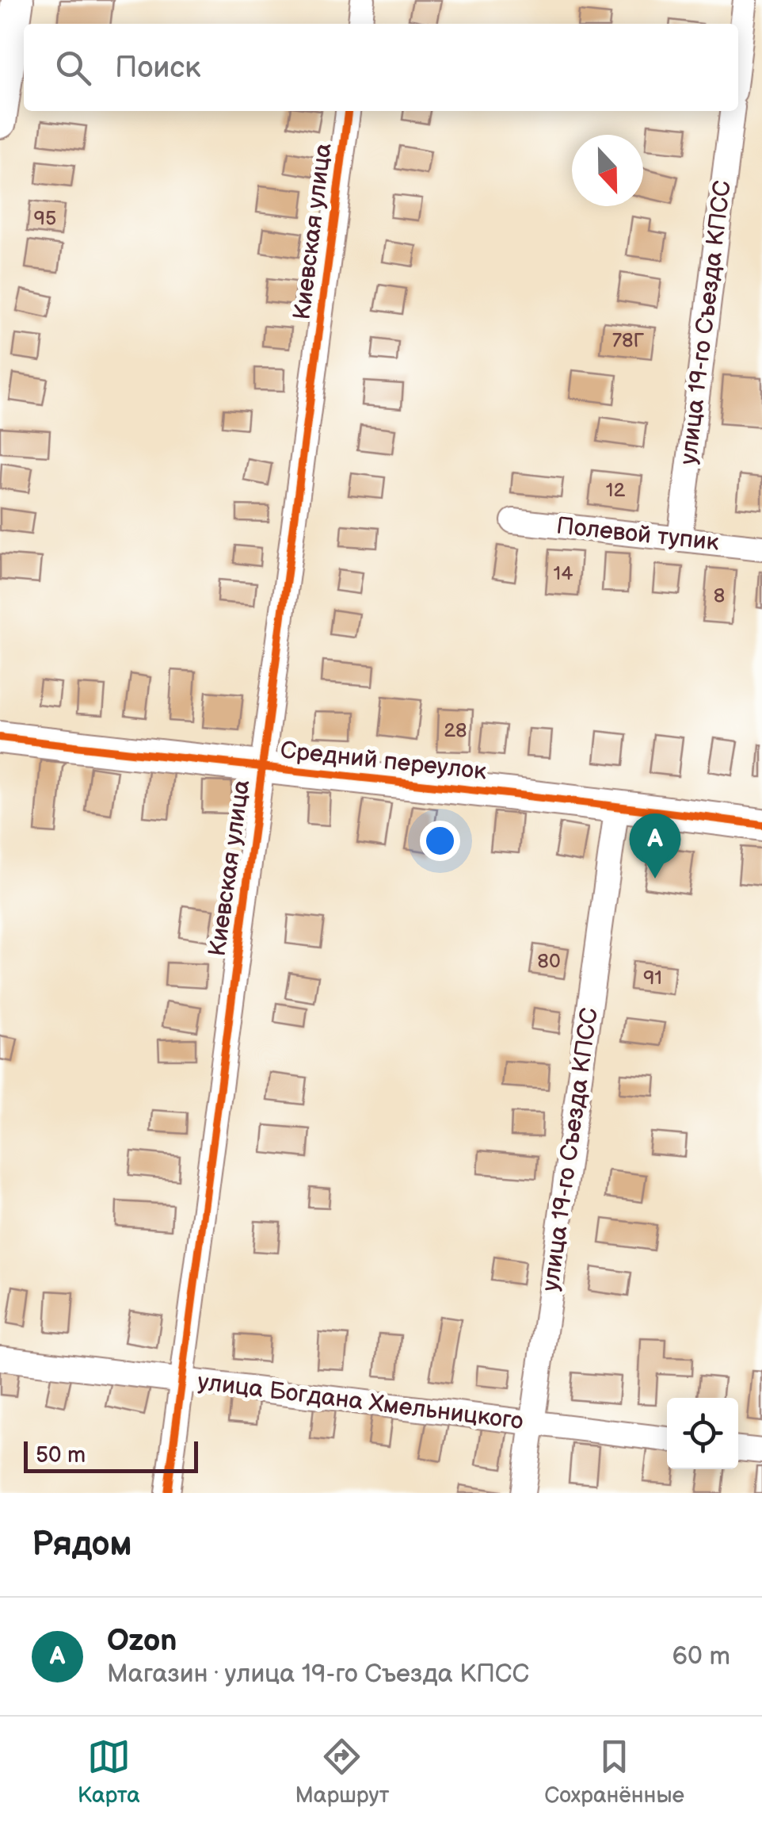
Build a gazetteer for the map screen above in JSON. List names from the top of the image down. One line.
{"streets":{"street":["Киевская улица","улица 19-го Съезда КПСС","Полевой тупик","Средний переулок","улица Богдана Хмельницкого"]},"crossings":[["Киевская улица","Средний переулок"],["Киевская улица","улица Богдана Хмельницкого"],["улица 19-го Съезда КПСС","Полевой тупик"],["улица 19-го Съезда КПСС","Средний переулок"],["улица 19-го Съезда КПСС","улица Богдана Хмельницкого"]],"house_numbers":["95","78Г","12","14","8","28","80","91"],"scale_bar":"50 m","north":"bottom","page":{"search":"Поиск","pins":"A","scale":"50 m","heading":"Рядом","list":[{"mark":"A","name":"Ozon","note":"Магазин · улица 19-го Съезда КПСС","value":"60 m"}],"nav":["Карта","Маршрут","Сохранённые"]}}
